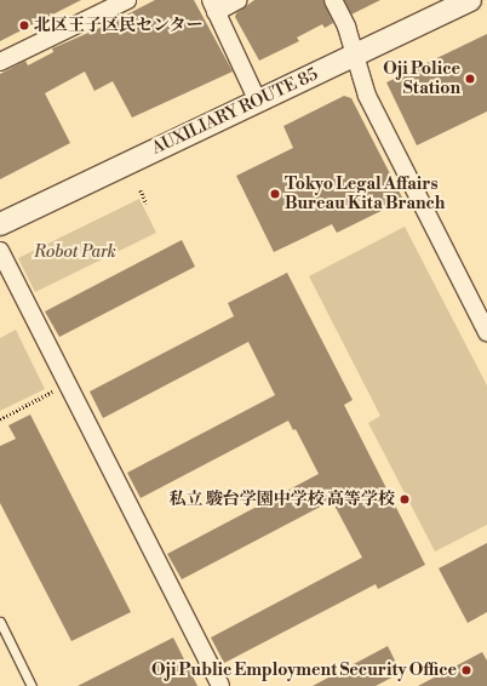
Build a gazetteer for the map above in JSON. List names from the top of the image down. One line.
{"streets":{"street":["AUXILIARY ROUTE 85"]},"parks":["Robot Park"],"places":["北区王子区民センター","Oji Police Station","Tokyo Legal Affairs Bureau Kita Branch","私立 駿台学園中学校 高等学校","Oji Public Employment Security Office"]}
